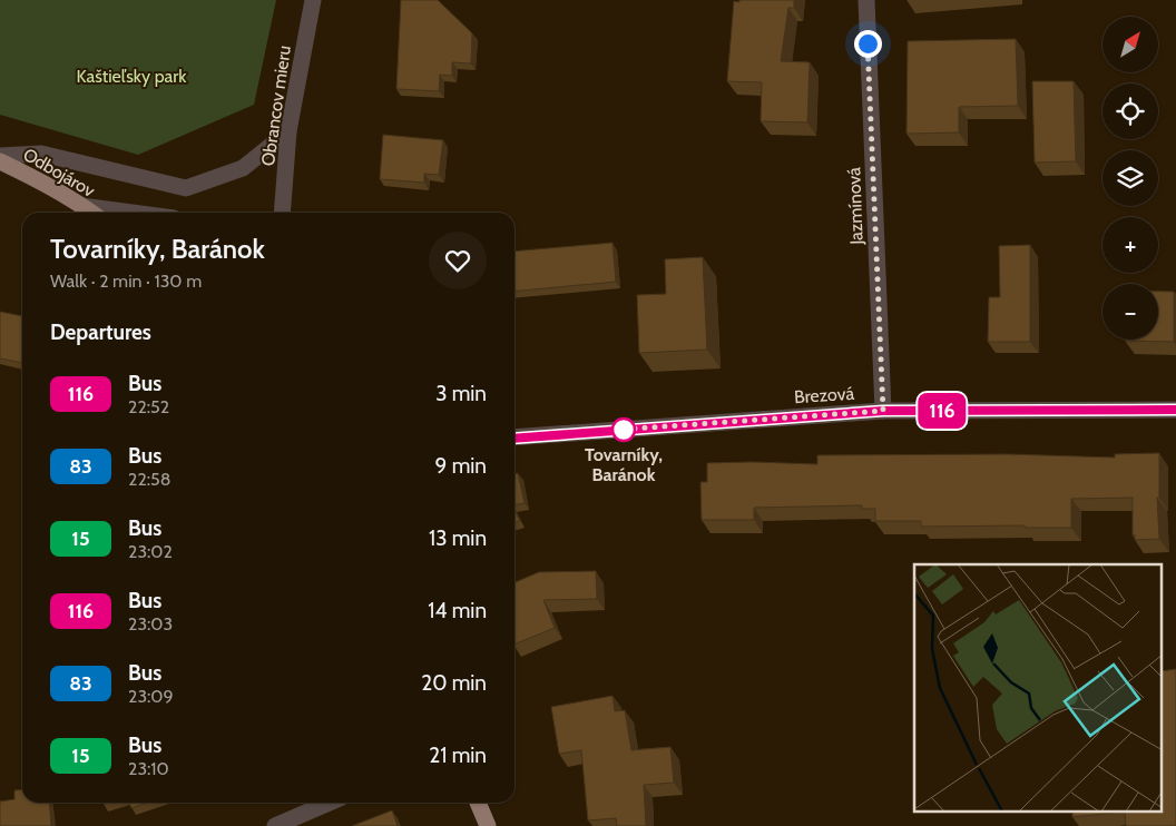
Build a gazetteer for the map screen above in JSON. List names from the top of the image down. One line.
{"streets":{"main road":["Odbojárov"],"street":["Obrancov mieru","Jazmínová","Brezová"]},"crossings":[["Jazmínová","Brezová"]],"parks":["Kaštieľsky park"],"places":["Tovarníky, Baránok"],"lines":["bus line 116"],"north":"top right","page":{"on_map":"116","map_buttons":["+","−"],"heading":[["Tovarníky, Baránok","Walk · 2 min · 130 m"],"Departures"],"list":[{"mark":"116","name":"Bus","note":"22:52","value":"3 min"},{"mark":"83","name":"Bus","note":"22:58","value":"9 min"},{"mark":"15","name":"Bus","note":"23:02","value":"13 min"},{"mark":"116","name":"Bus","note":"23:03","value":"14 min"},{"mark":"83","name":"Bus","note":"23:09","value":"20 min"},{"mark":"15","name":"Bus","note":"23:10","value":"21 min"}]}}
